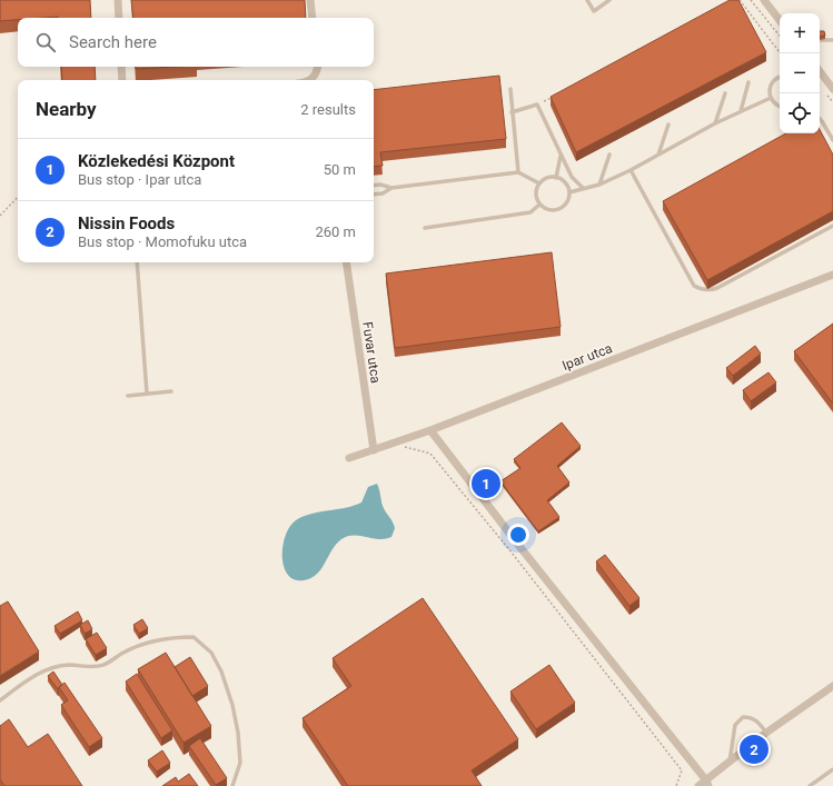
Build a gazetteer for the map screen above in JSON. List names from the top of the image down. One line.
{"streets":{"street":["Fuvar utca","Ipar utca"]},"crossings":[["Fuvar utca","Ipar utca"]],"page":{"map_buttons":["+","−"],"search":"Search here","heading":["Nearby","2 results"],"list":[{"mark":"1","name":"Közlekedési Központ","note":"Bus stop · Ipar utca","value":"50 m"},{"mark":"2","name":"Nissin Foods","note":"Bus stop · Momofuku utca","value":"260 m"}],"pins":["1","2"]}}
